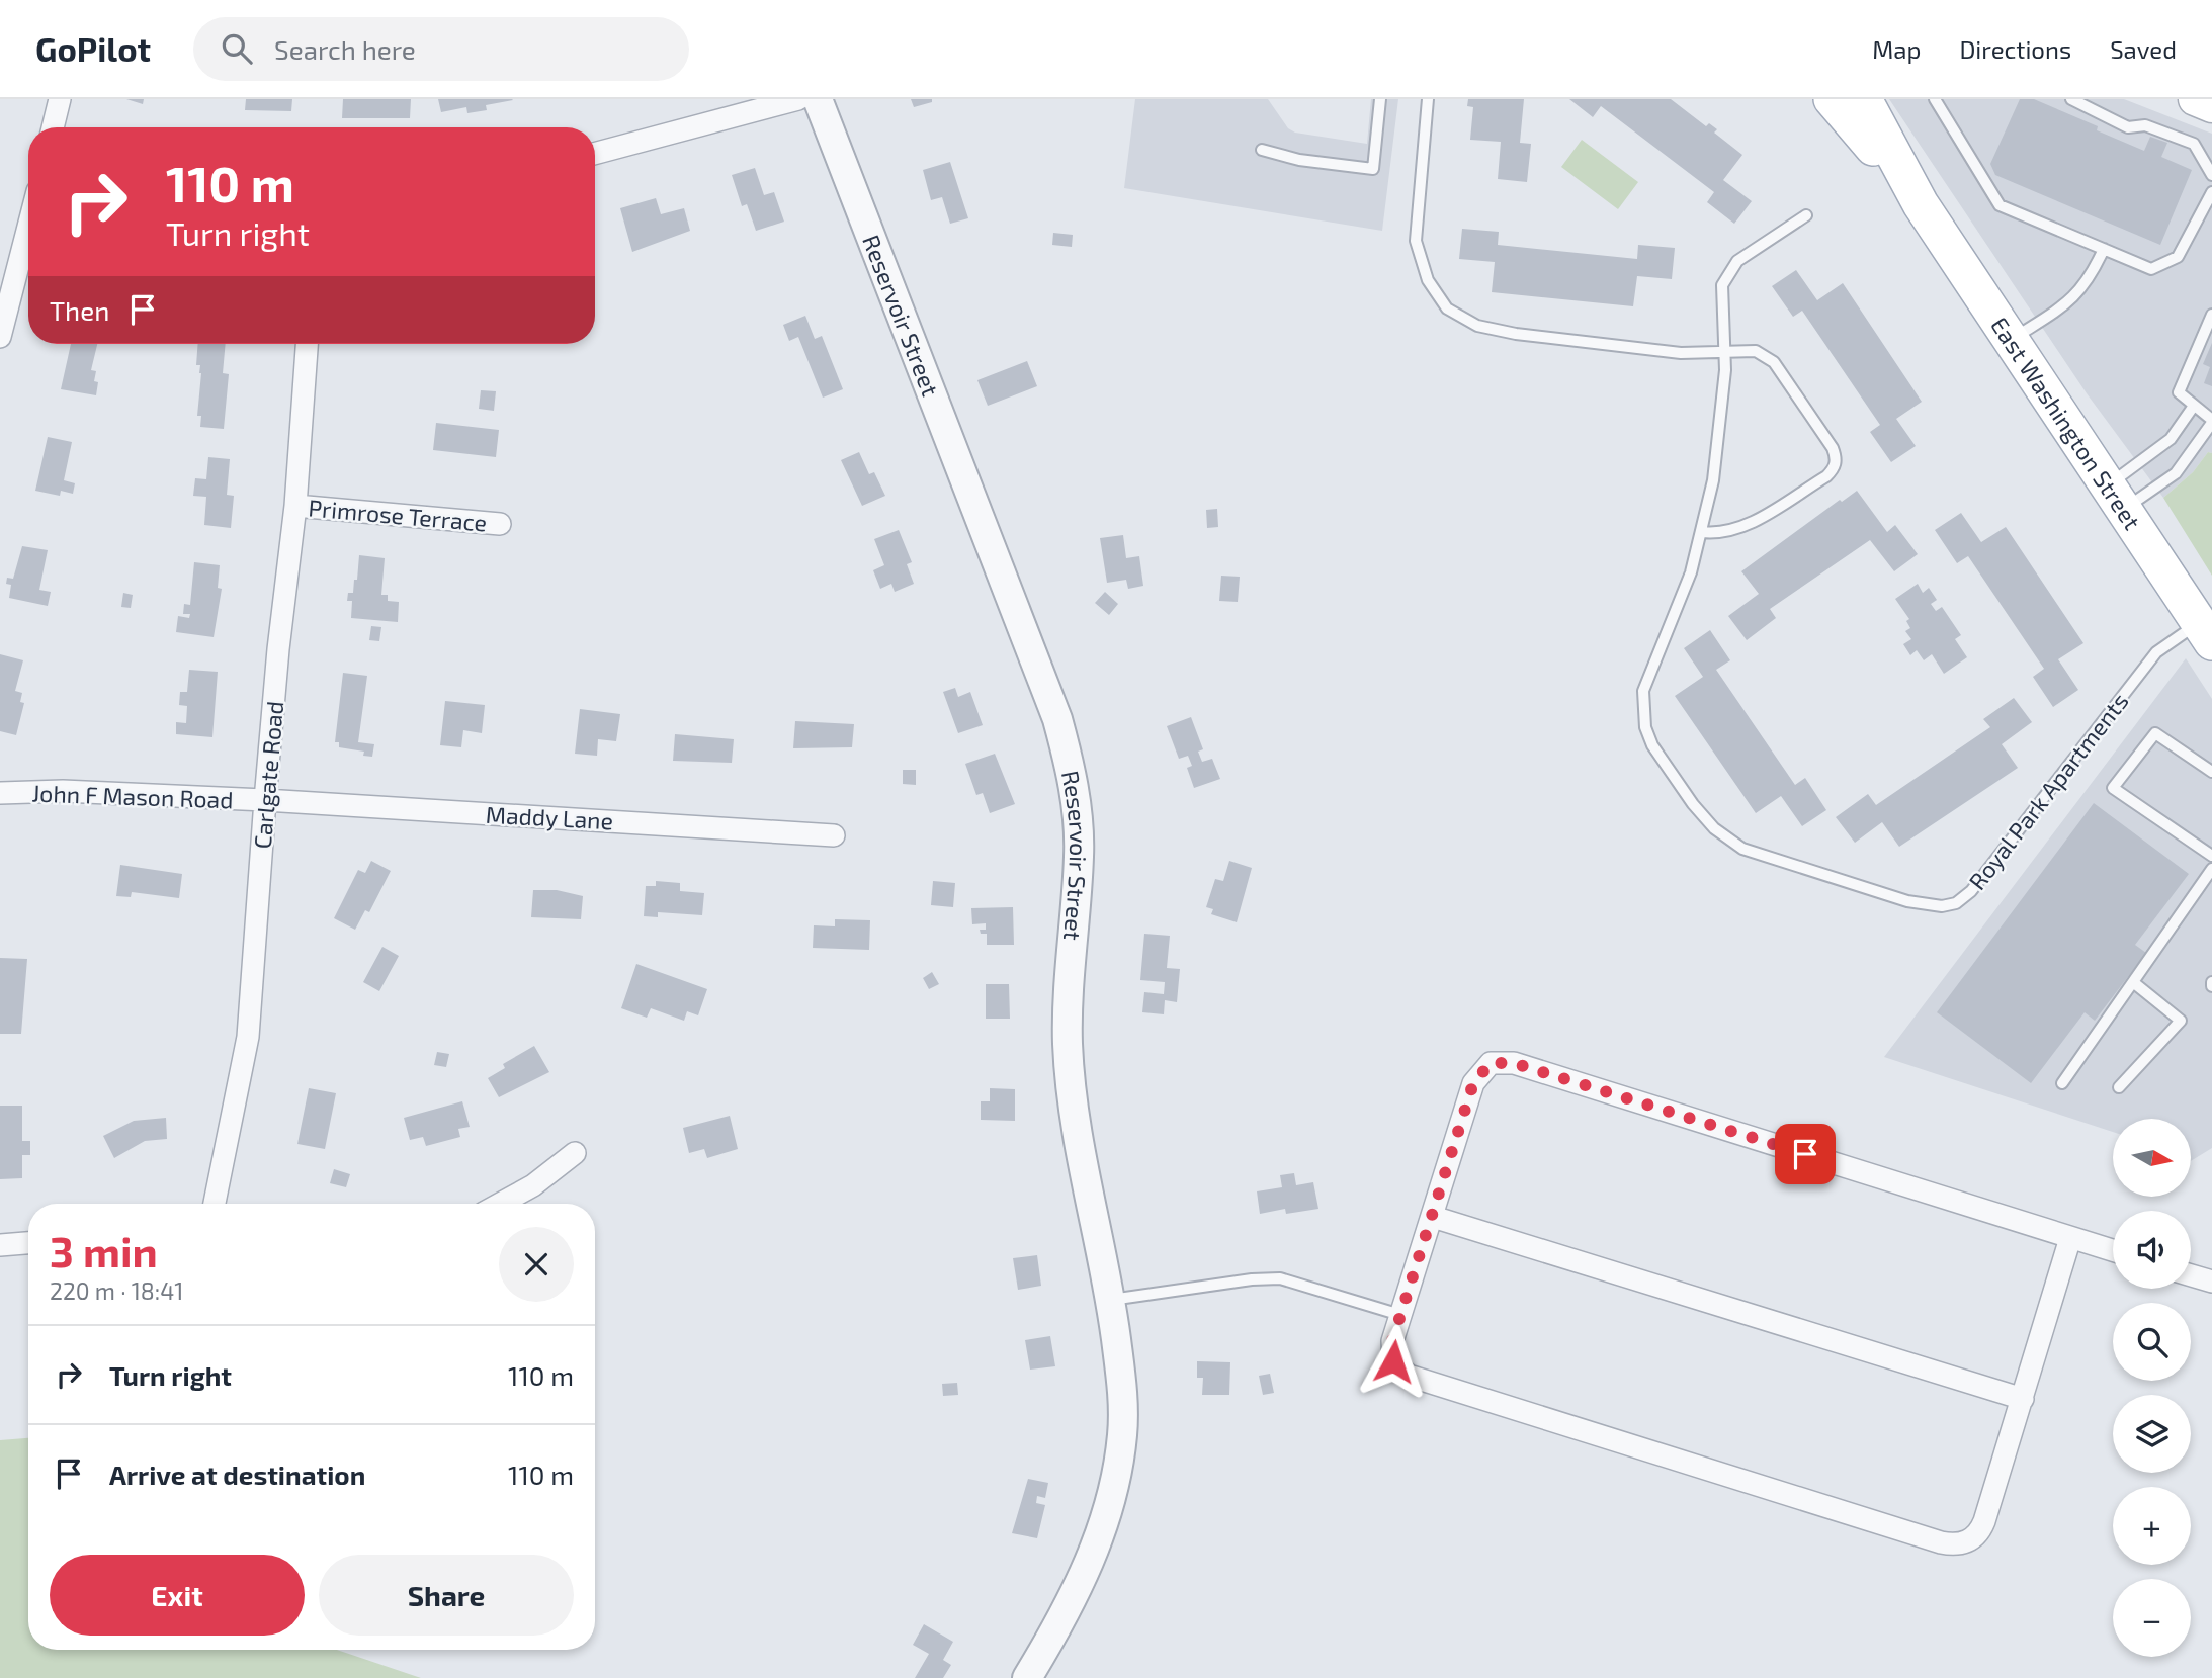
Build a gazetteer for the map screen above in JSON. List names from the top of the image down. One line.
{"streets":{"main road":["East Washington Street"],"street":["Reservoir Street","Primrose Terrace","Carlgate Road","John F Mason Road","Maddy Lane"],"lane":["Royal Park Apartments"]},"crossings":[["East Washington Street","Royal Park Apartments"],["Primrose Terrace","Carlgate Road"],["Carlgate Road","John F Mason Road"],["Carlgate Road","Maddy Lane"],["John F Mason Road","Maddy Lane"]],"north":"right","page":{"header":"GoPilot","search":"Search here","nav":["Map","Directions","Saved"],"turn":["110 m","Turn right"],"then":"Then","map_buttons":["+","−"],"heading":["3 min","220 m · 18:41"],"list":[{"name":"Turn right","value":"110 m"},{"name":"Arrive at destination","value":"110 m"}],"buttons":["Exit","Share"]}}
